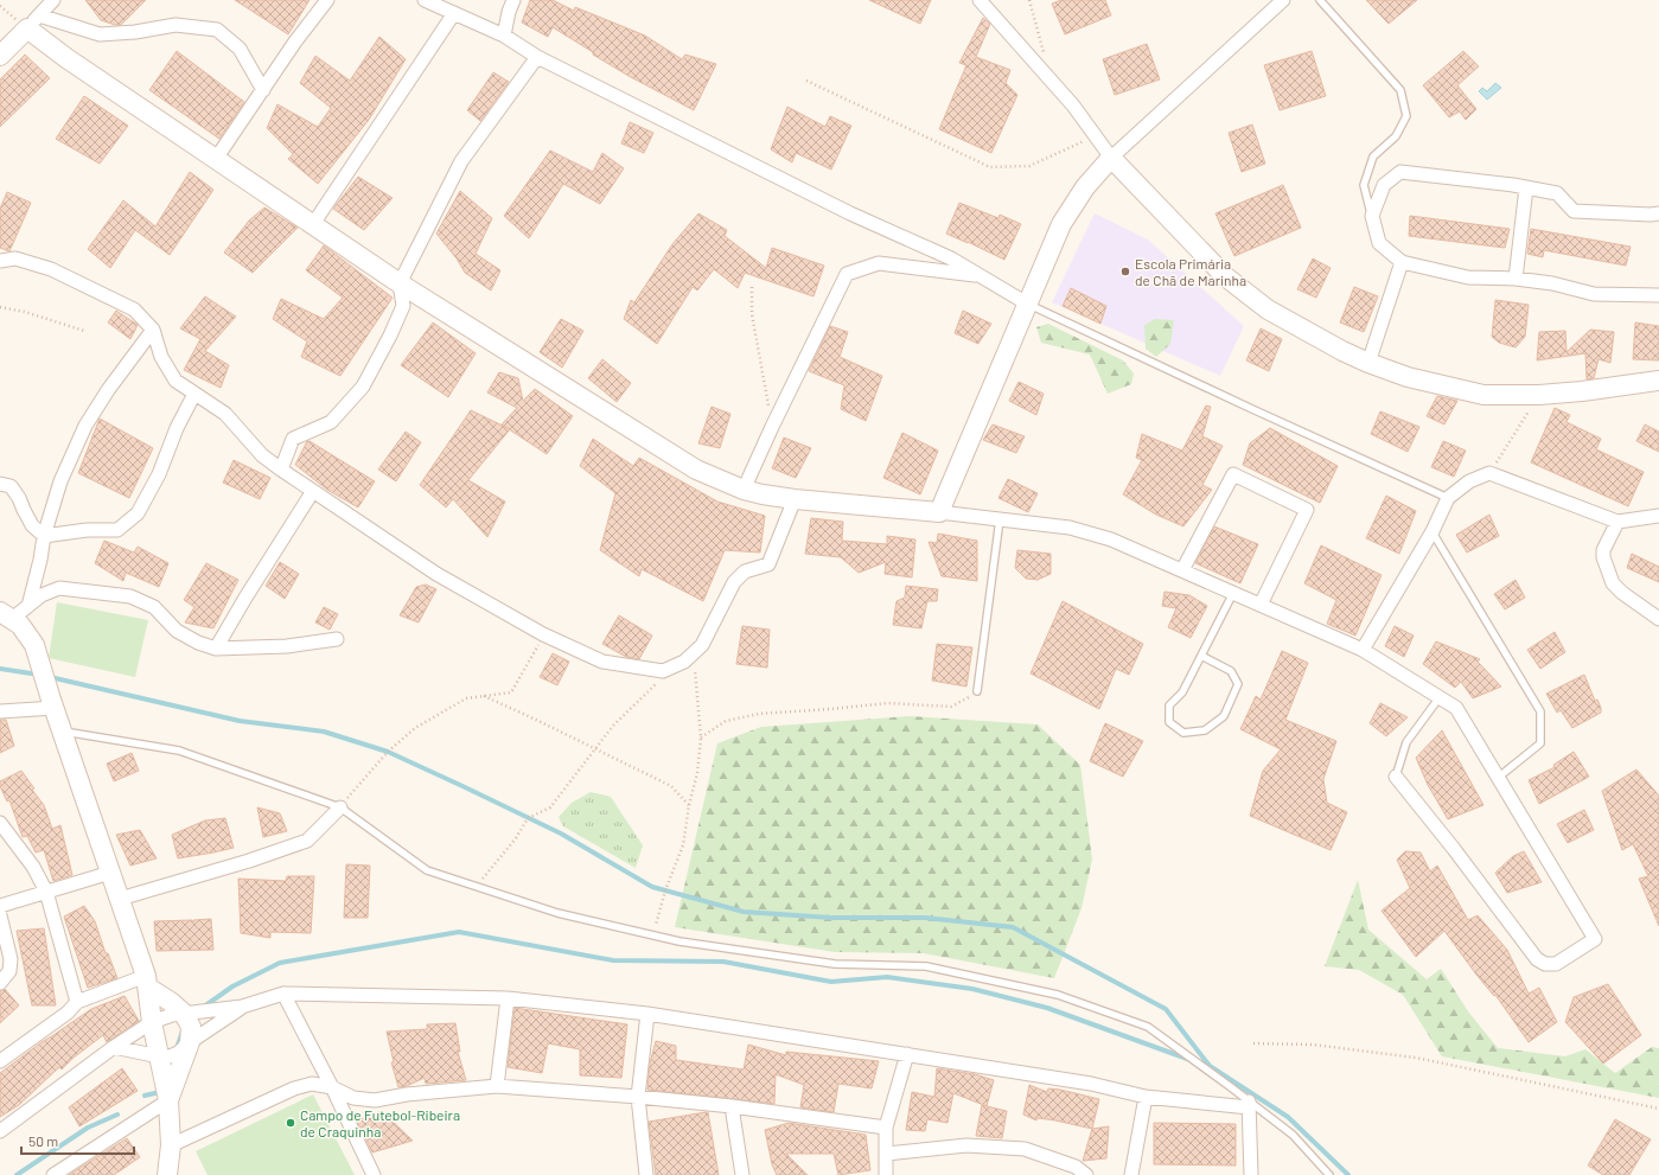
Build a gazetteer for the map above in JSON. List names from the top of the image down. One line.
{"places":["Escola Primária de Chã de Marinha","Campo de Futebol-Ribeira de Craquinha"],"scale_bar":"50 m"}
